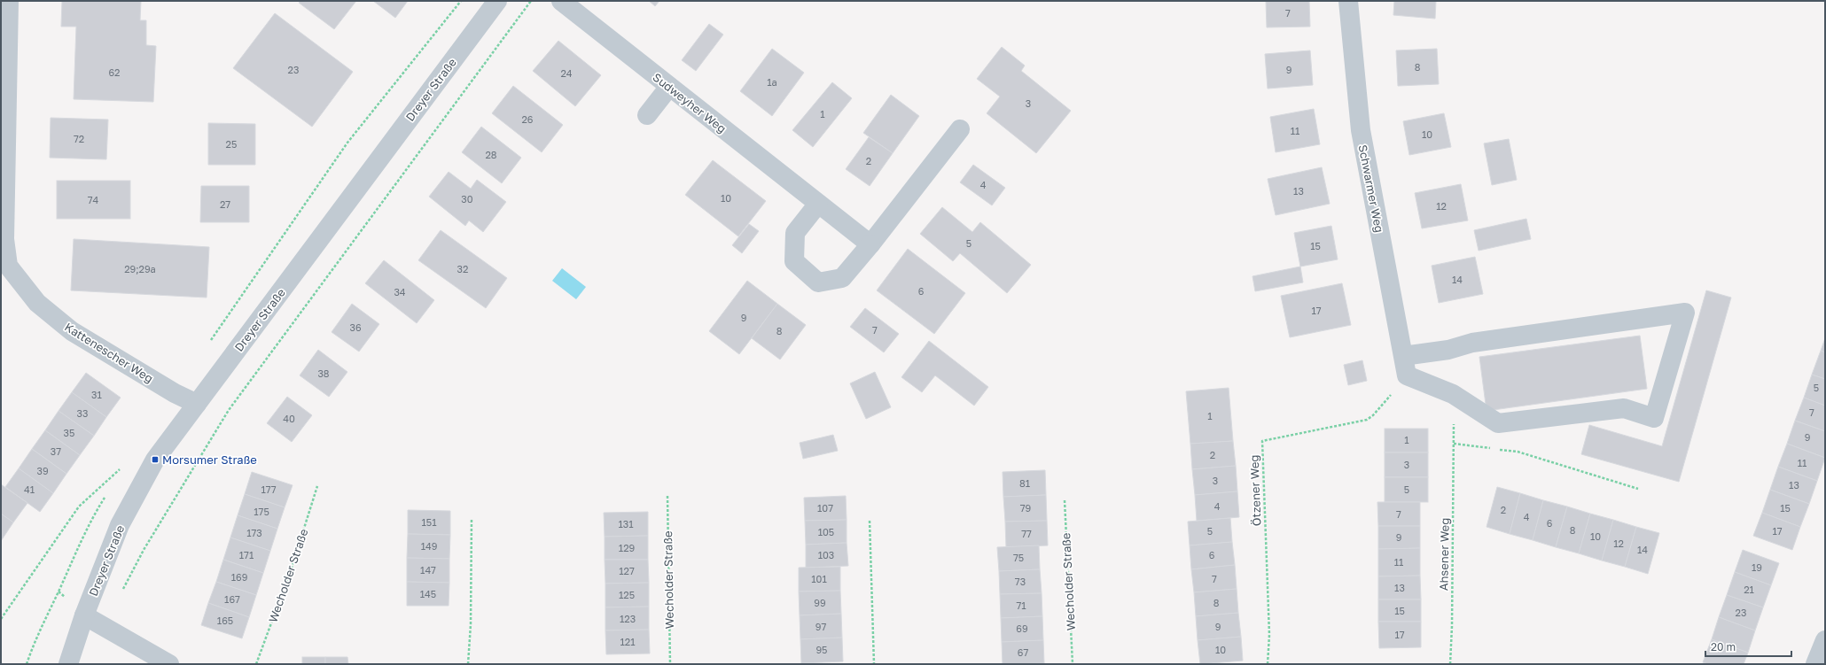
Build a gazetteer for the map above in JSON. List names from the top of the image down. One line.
{"streets":{"street":["Dreyer Straße","Sudweyher Weg","Schwarmer Weg","Kattenescher Weg"],"path":["Ötzener Weg","Ahsener Weg","Wecholder Straße"]},"crossings":[["Dreyer Straße","Kattenescher Weg"],["Schwarmer Weg","Ötzener Weg"]],"places":{"transit":["Morsumer Straße"]},"house_numbers":["7","8","23","9","62","24","1a","3","1","26","11","10","72","25","28","2","4","13","10","30","74","27","12","5","15","29;29a","32","14","6","34","17","9","36","7","8","38","5","31","7","33","1","40","35","9","1","37","2","11","3","39","3","81","13","41","177","5","4","107","79","15","2","175","7","4","151","6","131","8","5","17","105","173","77","10","9","12","149","129","14","171","103","6","75","11","19","147","127","169","101","7","73","13","21","145","125","167","99","8","71","15","23","123","165","97","9","69","17","121","95","10","67"],"scale_bar":"20 m"}
